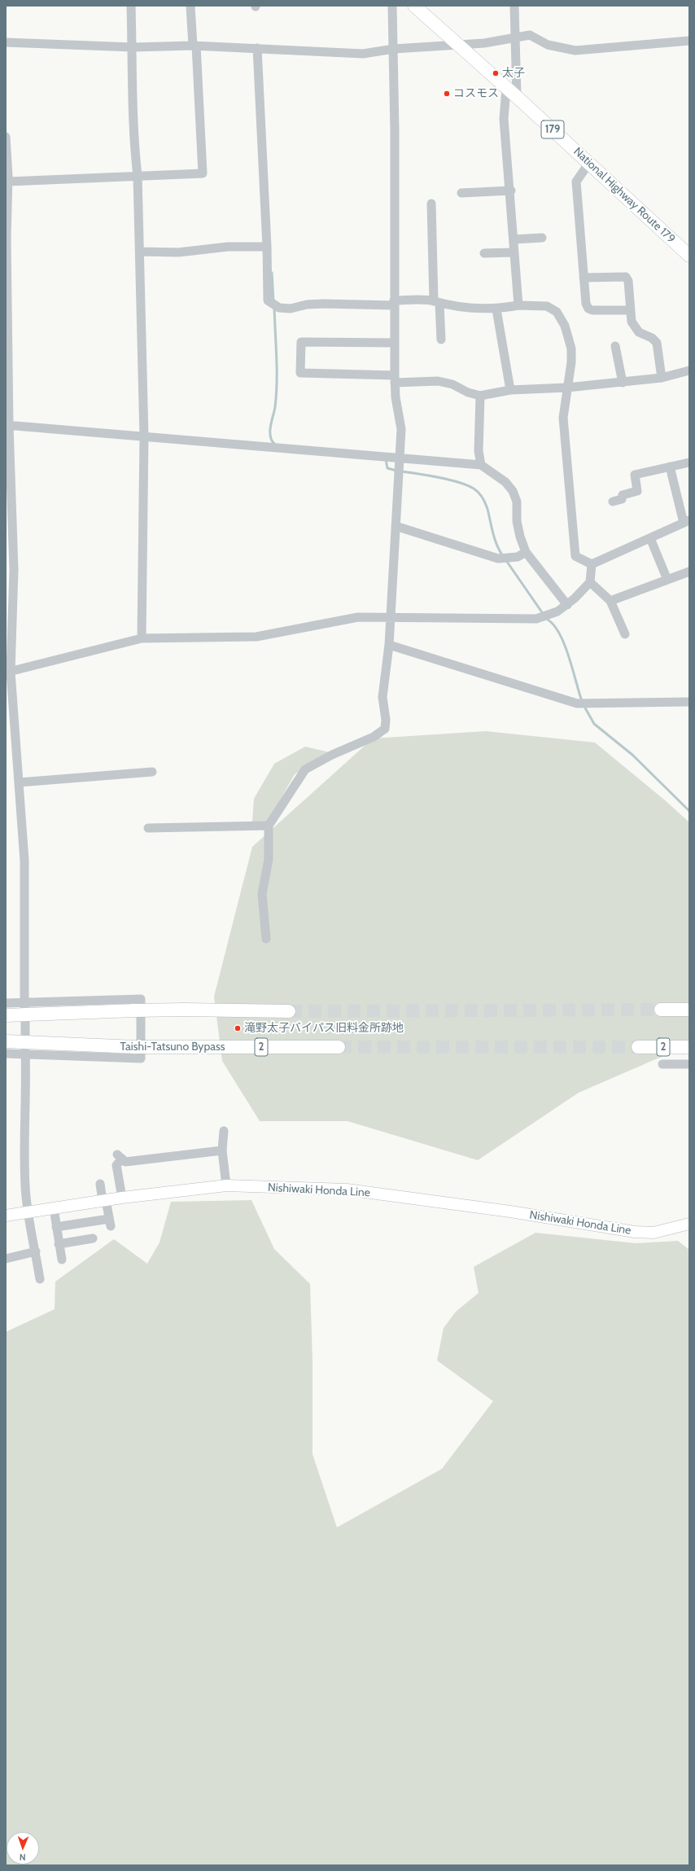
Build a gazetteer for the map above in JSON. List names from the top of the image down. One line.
{"streets":{"highway":["179","National Highway Route 179","Taishi-Tatsuno Bypass","2"],"main road":["Nishiwaki Honda Line"]},"places":["太子","コスモス","滝野太子バイパス旧料金所跡地"],"north":"bottom"}
